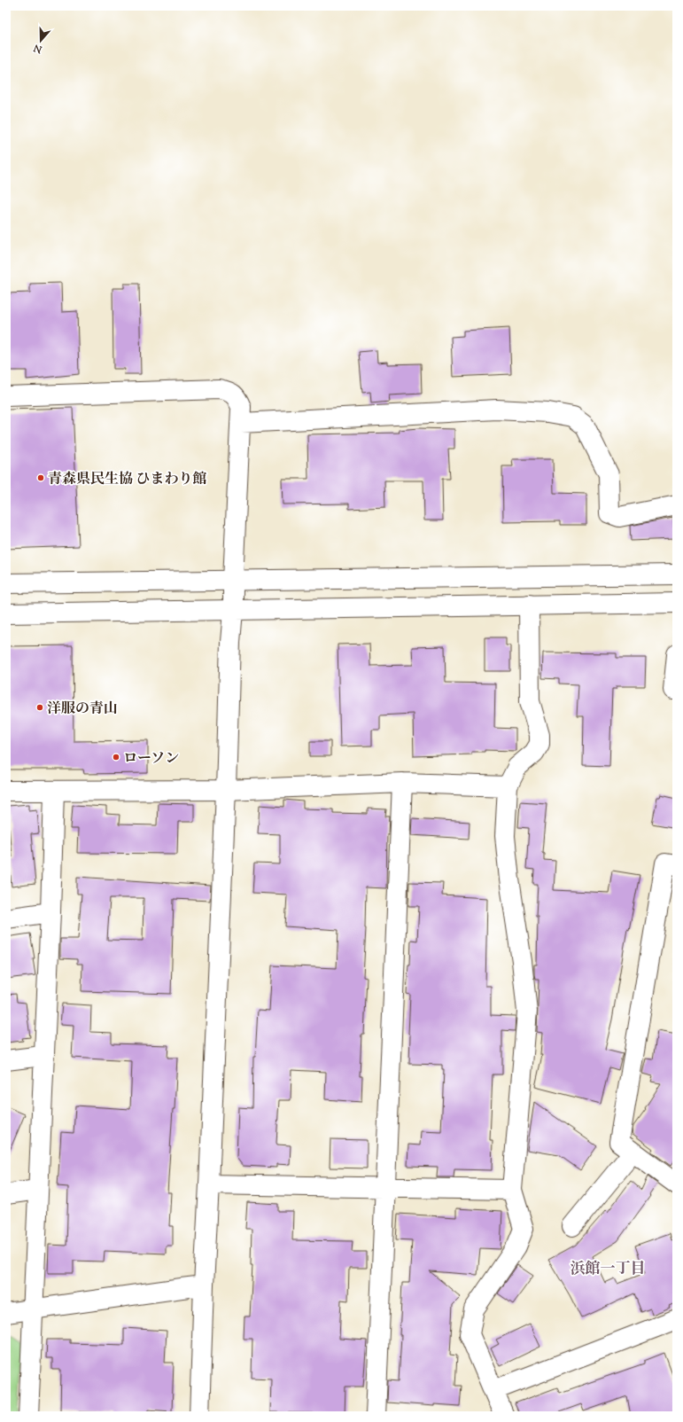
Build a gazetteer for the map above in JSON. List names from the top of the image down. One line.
{"districts":["浜館一丁目"],"places":["青森県民生協 ひまわり館","洋服の青山","ローソン"],"north":"bottom"}
